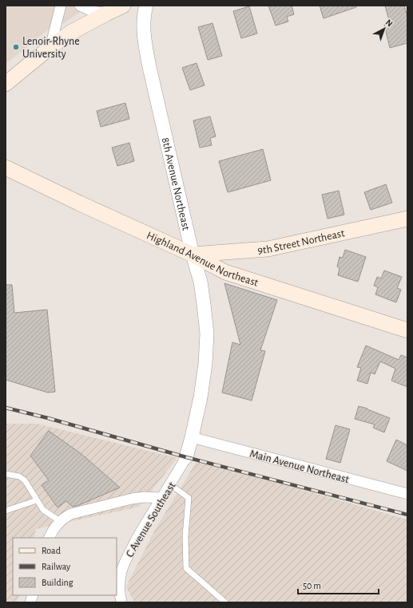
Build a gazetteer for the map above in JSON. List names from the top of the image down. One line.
{"streets":{"main road":["9th Street Northeast","Highland Avenue Northeast"],"street":["8th Avenue Northeast","Main Avenue Northeast","C Avenue Southeast"]},"crossings":[["8th Avenue Northeast","9th Street Northeast"],["8th Avenue Northeast","Highland Avenue Northeast"],["8th Avenue Northeast","Main Avenue Northeast"],["8th Avenue Northeast","C Avenue Southeast"],["9th Street Northeast","Highland Avenue Northeast"]],"places":["Lenoir-Rhyne University"],"legend":["Road","Railway","Building"],"scale_bar":"50 m","north":"top right"}
